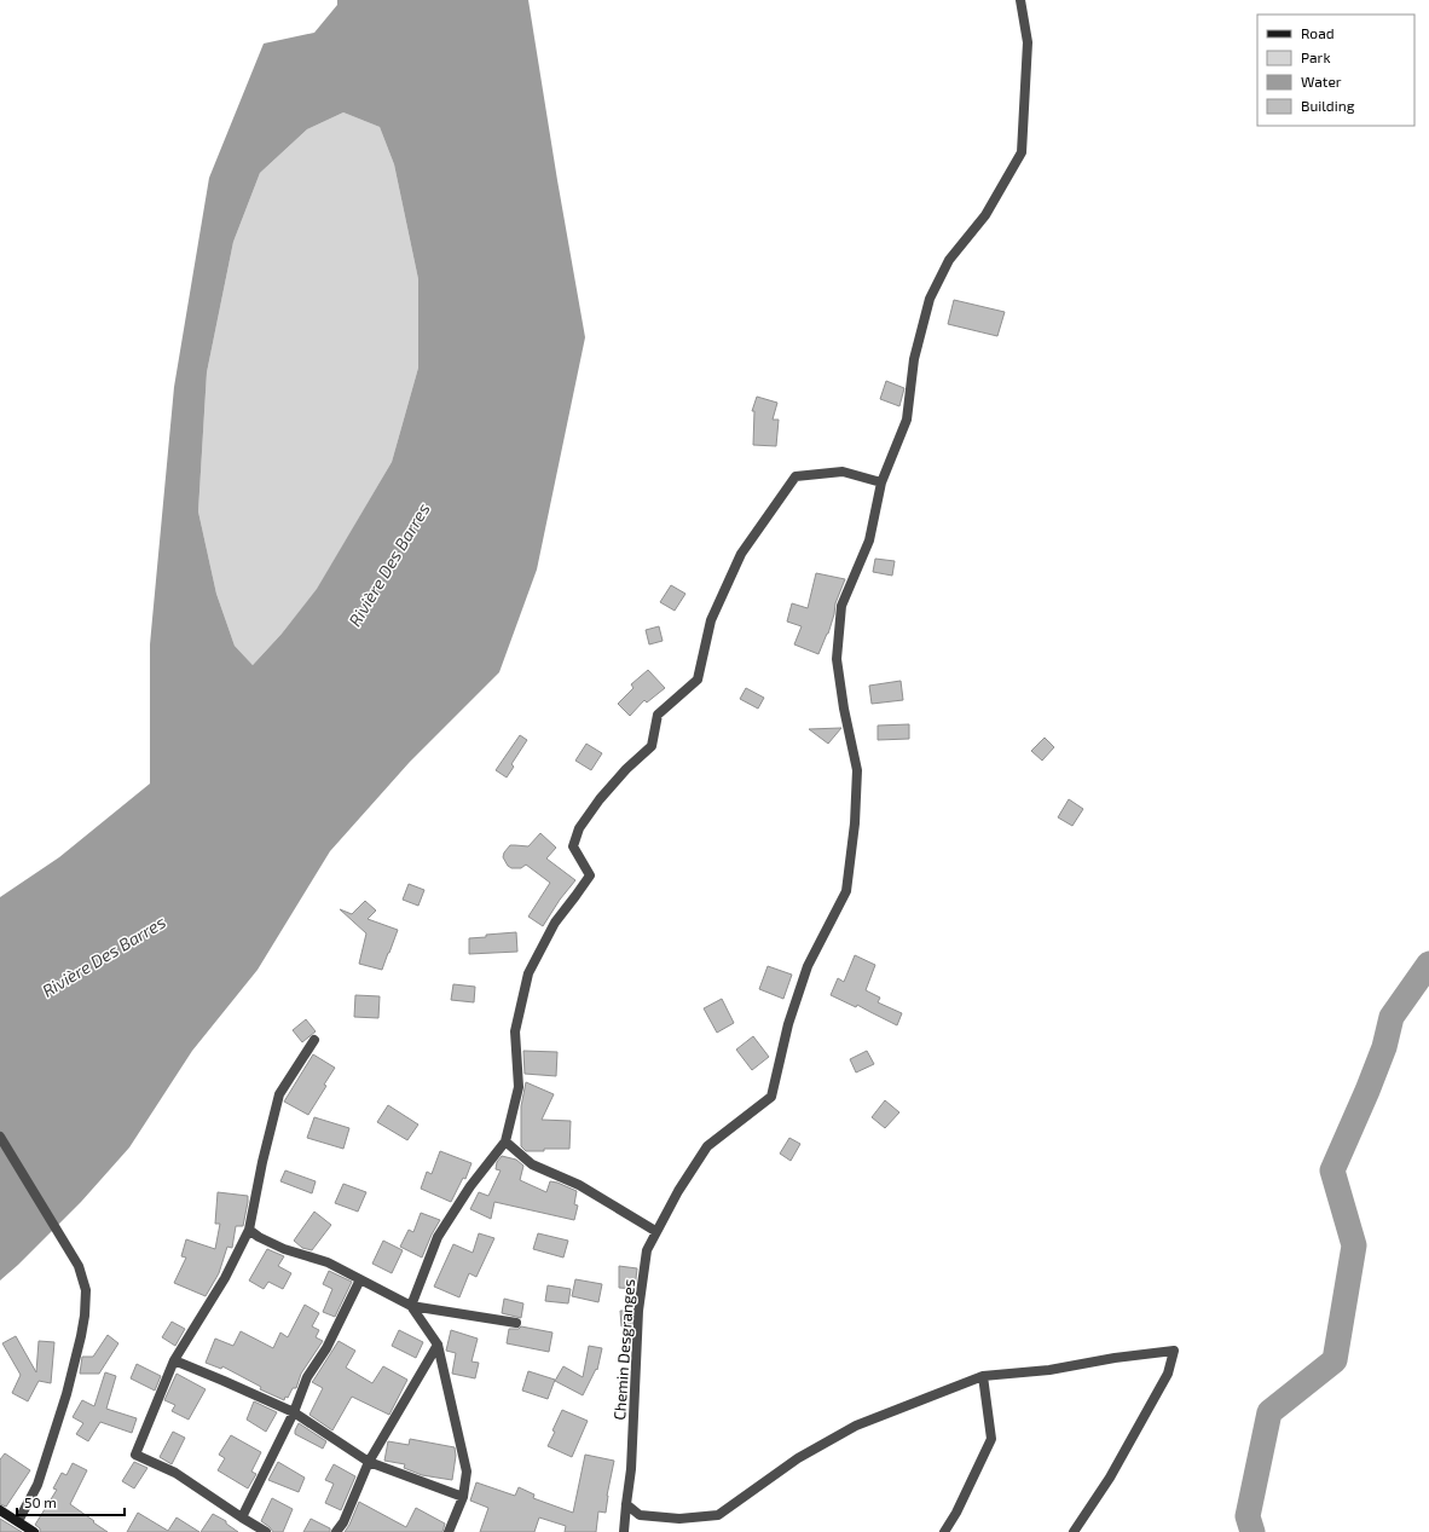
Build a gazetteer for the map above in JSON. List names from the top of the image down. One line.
{"streets":{"street":["Chemin Desgranges"]},"water":["Rivière Des Barres"],"legend":["Road","Park","Water","Building"],"scale_bar":"50 m"}
